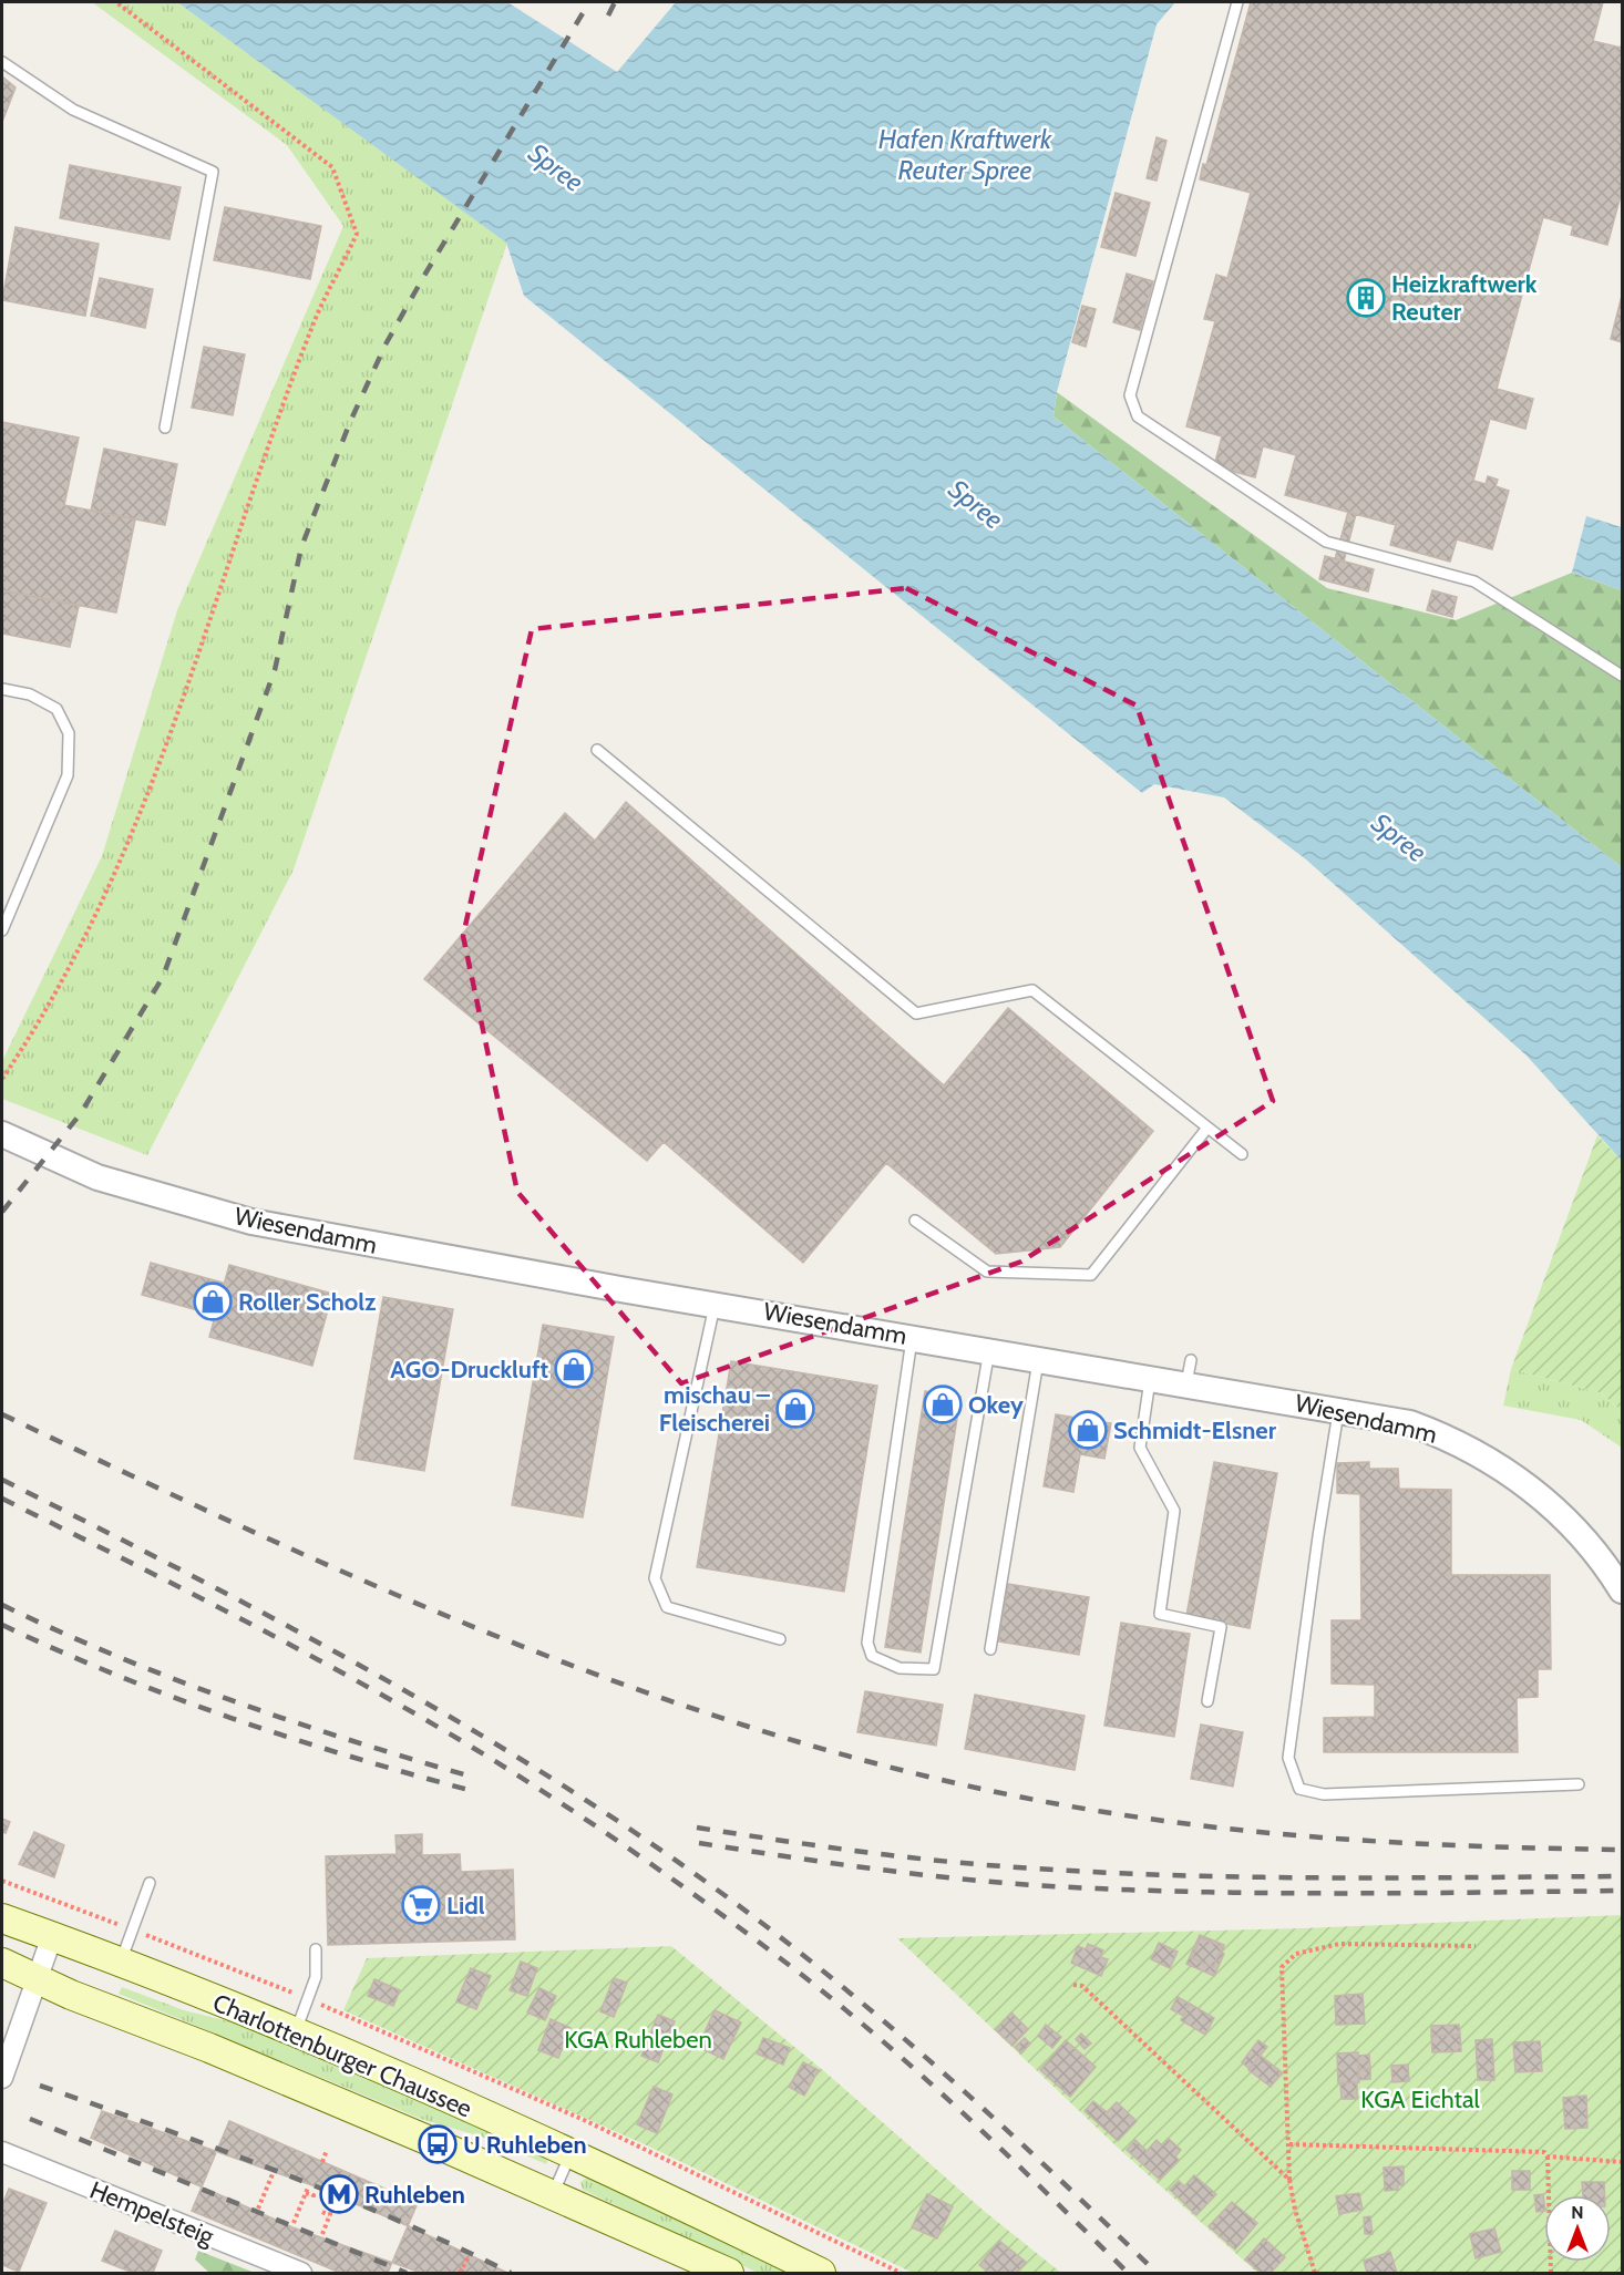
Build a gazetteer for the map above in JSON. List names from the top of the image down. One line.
{"streets":{"main road":["Charlottenburger Chaussee"],"street":["Wiesendamm","Hempelsteig"]},"water":["Hafen Kraftwerk Reuter Spree","Spree"],"parks":["KGA Ruhleben","KGA Eichtal"],"places":{"building":["Heizkraftwerk Reuter"],"shop":["Roller Scholz","AGO-Druckluft","Okey","mischau – Fleischerei","Schmidt-Elsner"],"supermarket":["Lidl"],"bus stop":["U Ruhleben"],"metro station":["Ruhleben"]},"north":"top"}
